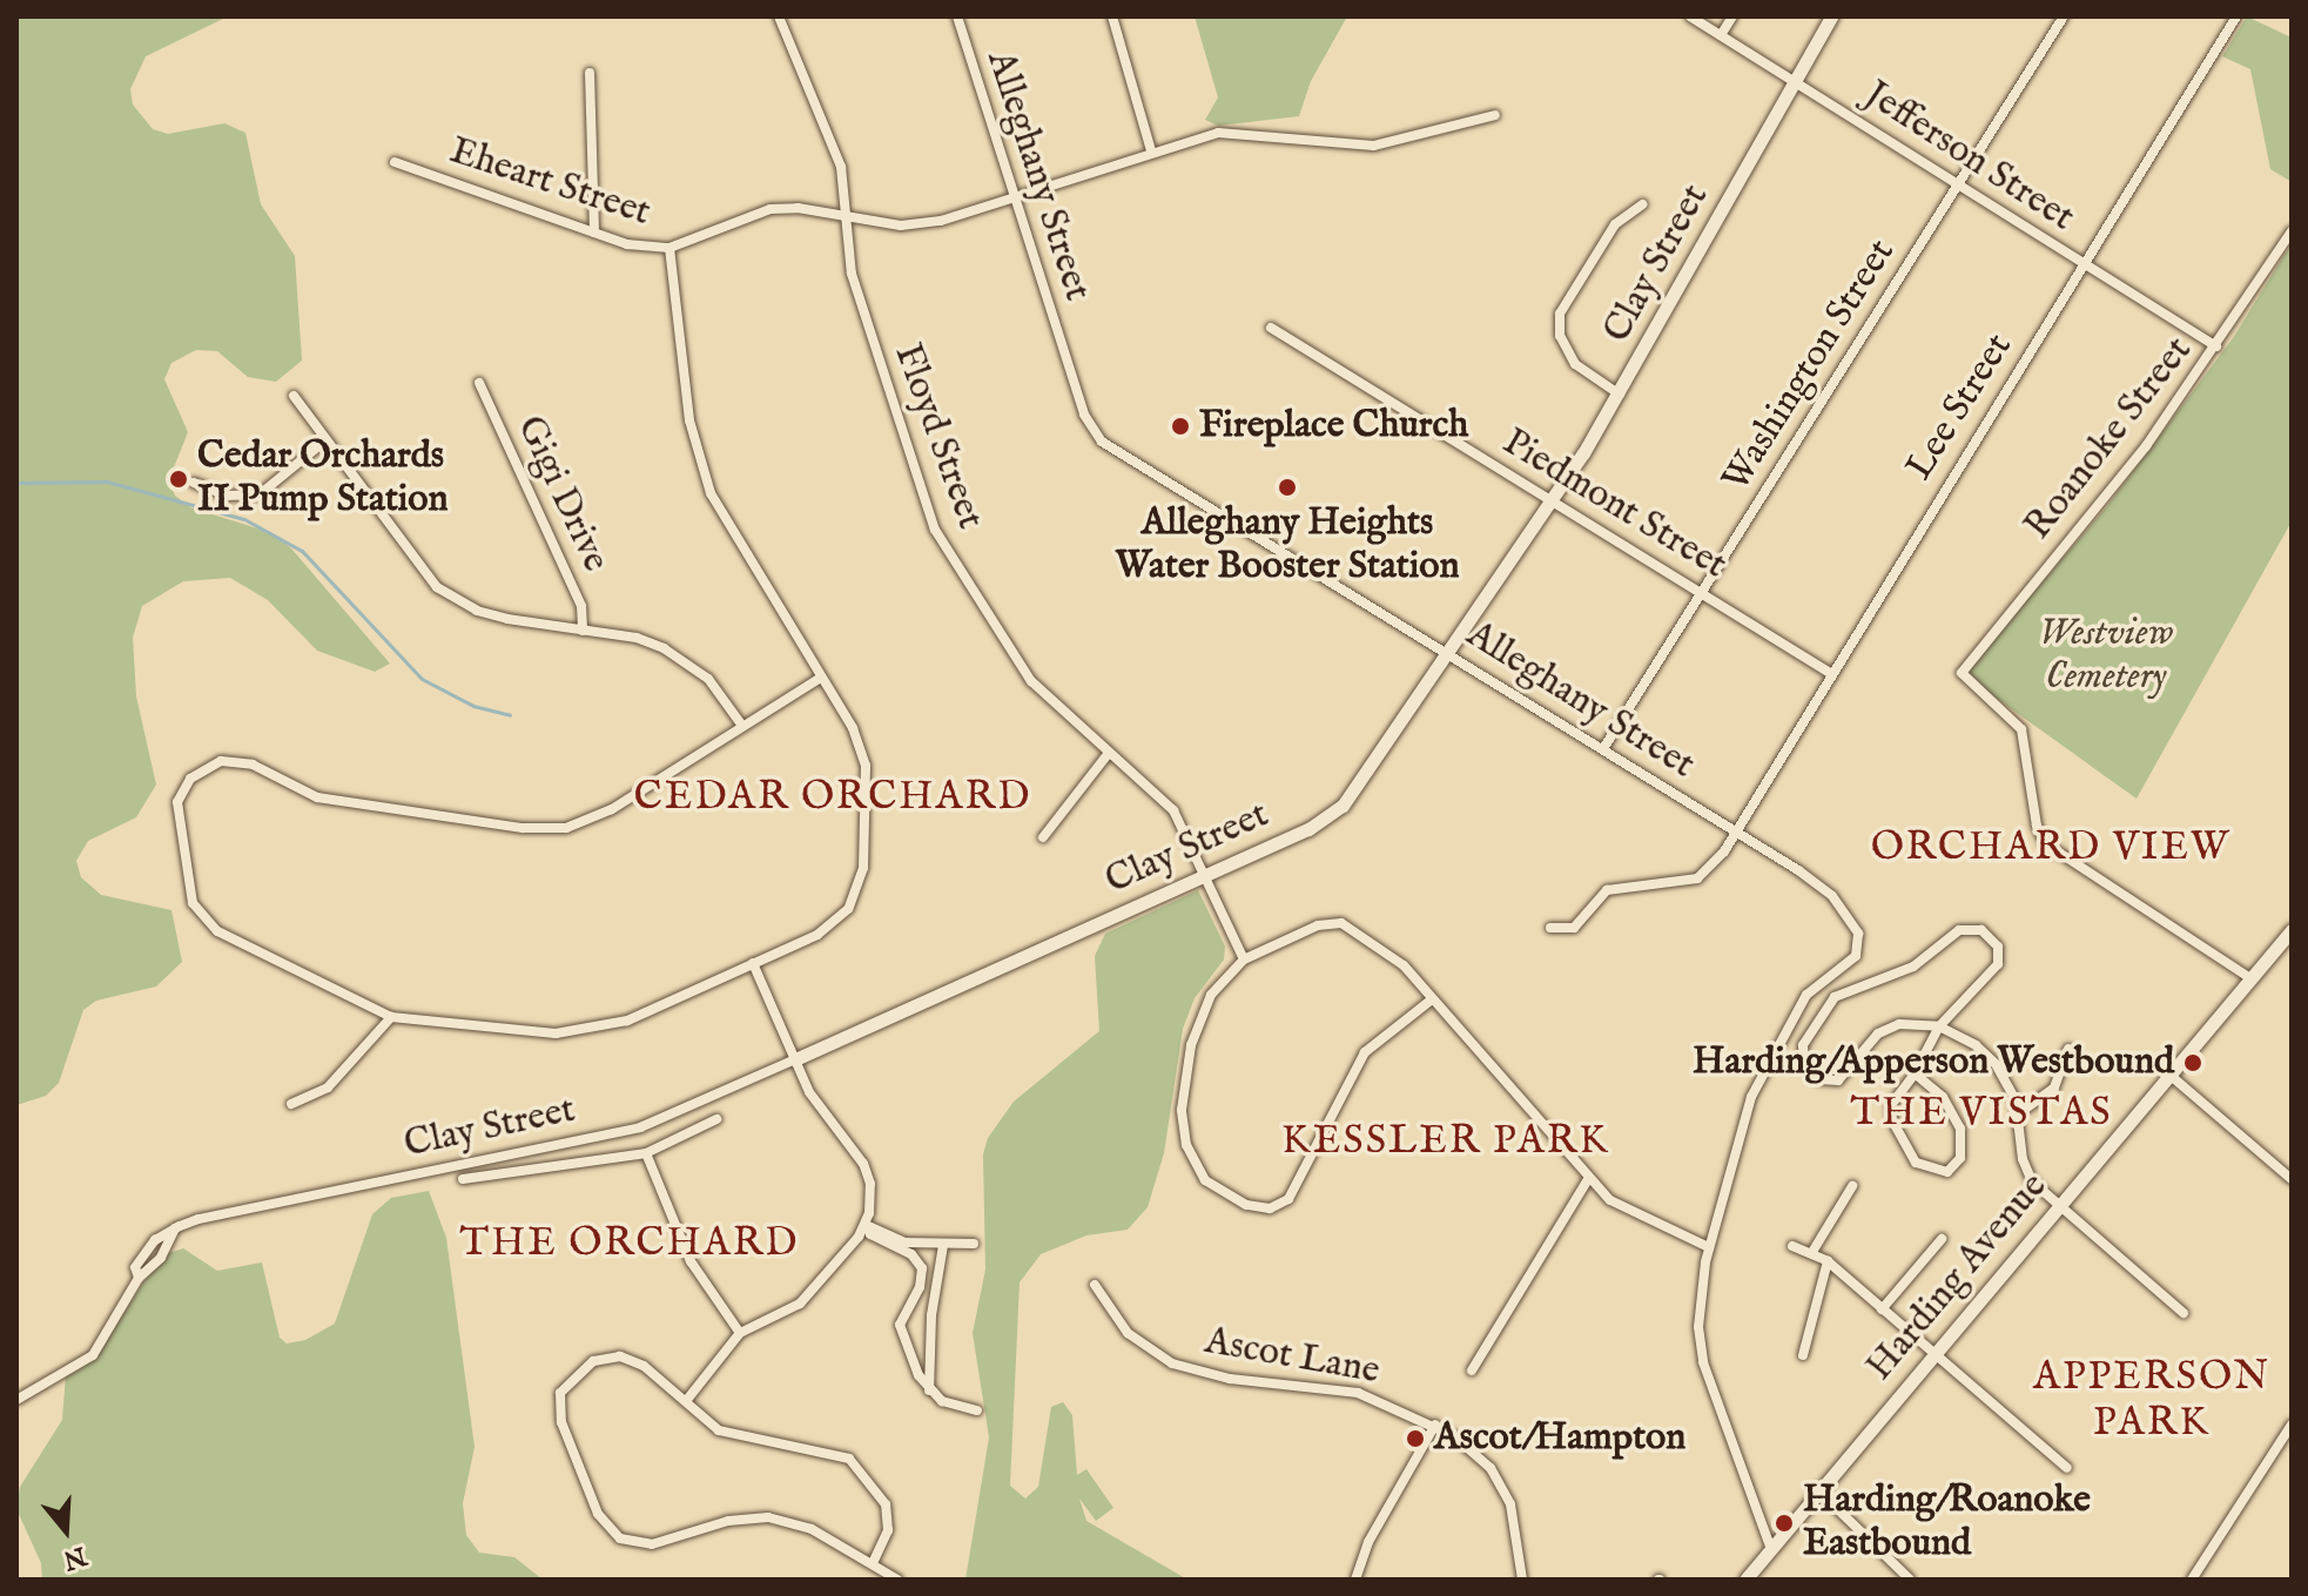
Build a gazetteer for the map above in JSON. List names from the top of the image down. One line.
{"streets":{"street":["Jefferson Street","Alleghany Street","Eheart Street","Clay Street","Washington Street","Lee Street","Floyd Street","Roanoke Street","Gigi Drive","Piedmont Street","Harding Avenue","Ascot Lane"]},"crossings":[["Jefferson Street","Clay Street"],["Jefferson Street","Washington Street"],["Jefferson Street","Lee Street"],["Jefferson Street","Roanoke Street"],["Alleghany Street","Eheart Street"],["Alleghany Street","Clay Street"],["Alleghany Street","Washington Street"],["Alleghany Street","Lee Street"],["Eheart Street","Floyd Street"],["Clay Street","Floyd Street"],["Clay Street","Piedmont Street"],["Washington Street","Piedmont Street"],["Lee Street","Piedmont Street"],["Roanoke Street","Harding Avenue"]],"districts":["CEDAR ORCHARD","ORCHARD VIEW","THE VISTAS","KESSLER PARK","THE ORCHARD","APPERSON PARK"],"parks":["Westview Cemetery"],"places":["Fireplace Church","Cedar Orchards II Pump Station","Alleghany Heights Water Booster Station","Harding/Apperson Westbound","Ascot/Hampton","Harding/Roanoke Eastbound"],"north":"bottom"}
